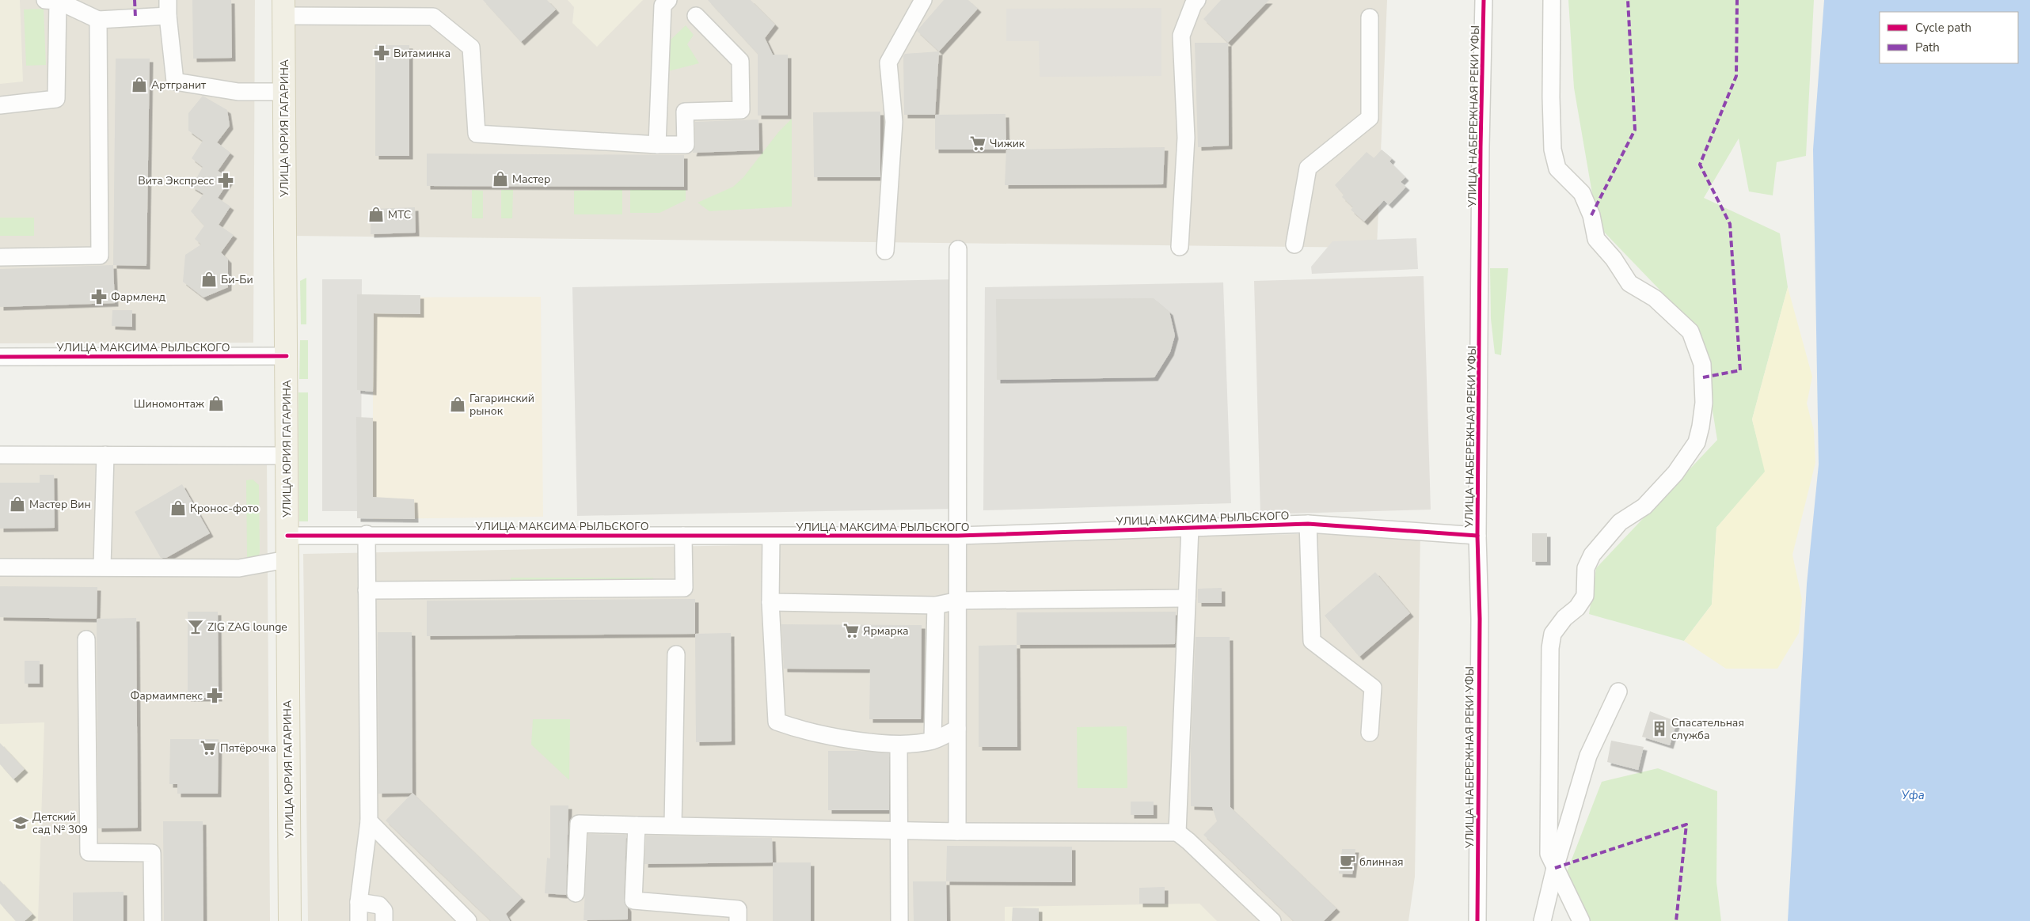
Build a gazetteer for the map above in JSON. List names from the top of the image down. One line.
{"streets":{"main road":["УЛИЦА ЮРИЯ ГАГАРИНА"],"street":["УЛИЦА НАБЕРЕЖНАЯ РЕКИ УФЫ","УЛИЦА МАКСИМА РЫЛЬСКОГО"]},"crossings":[["УЛИЦА НАБЕРЕЖНАЯ РЕКИ УФЫ","УЛИЦА МАКСИМА РЫЛЬСКОГО"],["УЛИЦА ЮРИЯ ГАГАРИНА","УЛИЦА МАКСИМА РЫЛЬСКОГО"]],"water":["Уфа"],"places":{"pharmacy":["Витаминка","Вита Экспресс","Фармленд","Фармаимпекс"],"shop":["Артгранит","Мастер","МТС","Би-Би","Шиномонтаж","Гагаринский рынок","Мастер Вин","Кронос-фото"],"supermarket":["Чижик","Ярмарка","Пятёрочка"],"bar":["ZIG ZAG lounge"],"building":["Спасательная служба"],"school or university":["Детский сад № 309"],"cafe":["блинная"]},"legend":["Cycle path","Path"]}
